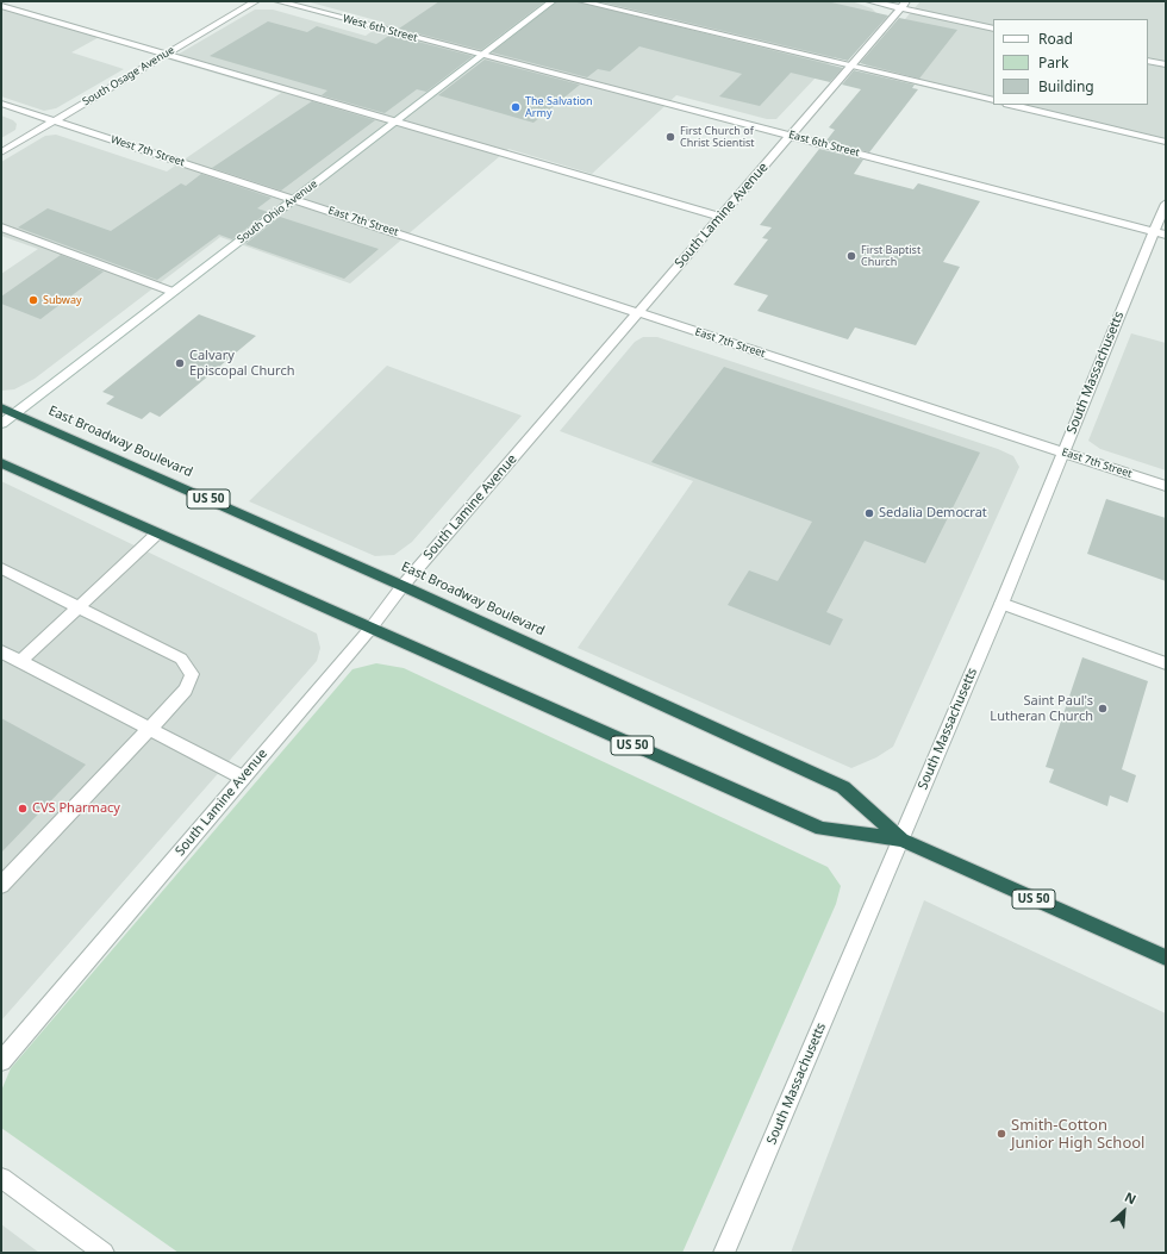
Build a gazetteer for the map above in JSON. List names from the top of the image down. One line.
{"streets":{"highway":["East Broadway Boulevard","US 50"],"street":["West 6th Street","South Osage Avenue","East 6th Street","West 7th Street","South Ohio Avenue","South Lamine Avenue","East 7th Street","South Massachusetts"]},"crossings":[["West 6th Street","East 6th Street"],["West 6th Street","South Ohio Avenue"],["South Osage Avenue","West 7th Street"],["East 6th Street","South Ohio Avenue"],["East 6th Street","South Lamine Avenue"],["East 6th Street","South Massachusetts"],["West 7th Street","South Ohio Avenue"],["West 7th Street","East 7th Street"],["South Ohio Avenue","East 7th Street"],["South Ohio Avenue","East Broadway Boulevard"],["South Ohio Avenue","US 50"],["South Lamine Avenue","East 7th Street"],["South Lamine Avenue","East Broadway Boulevard"],["East 7th Street","South Massachusetts"],["South Massachusetts","East Broadway Boulevard"],["East Broadway Boulevard","US 50"]],"places":["The Salvation Army","First Church of Christ Scientist","First Baptist Church","Subway","Calvary Episcopal Church","Sedalia Democrat","Saint Paul's Lutheran Church","CVS Pharmacy","Smith-Cotton Junior High School"],"legend":["Road","Park","Building"],"north":"top right"}
